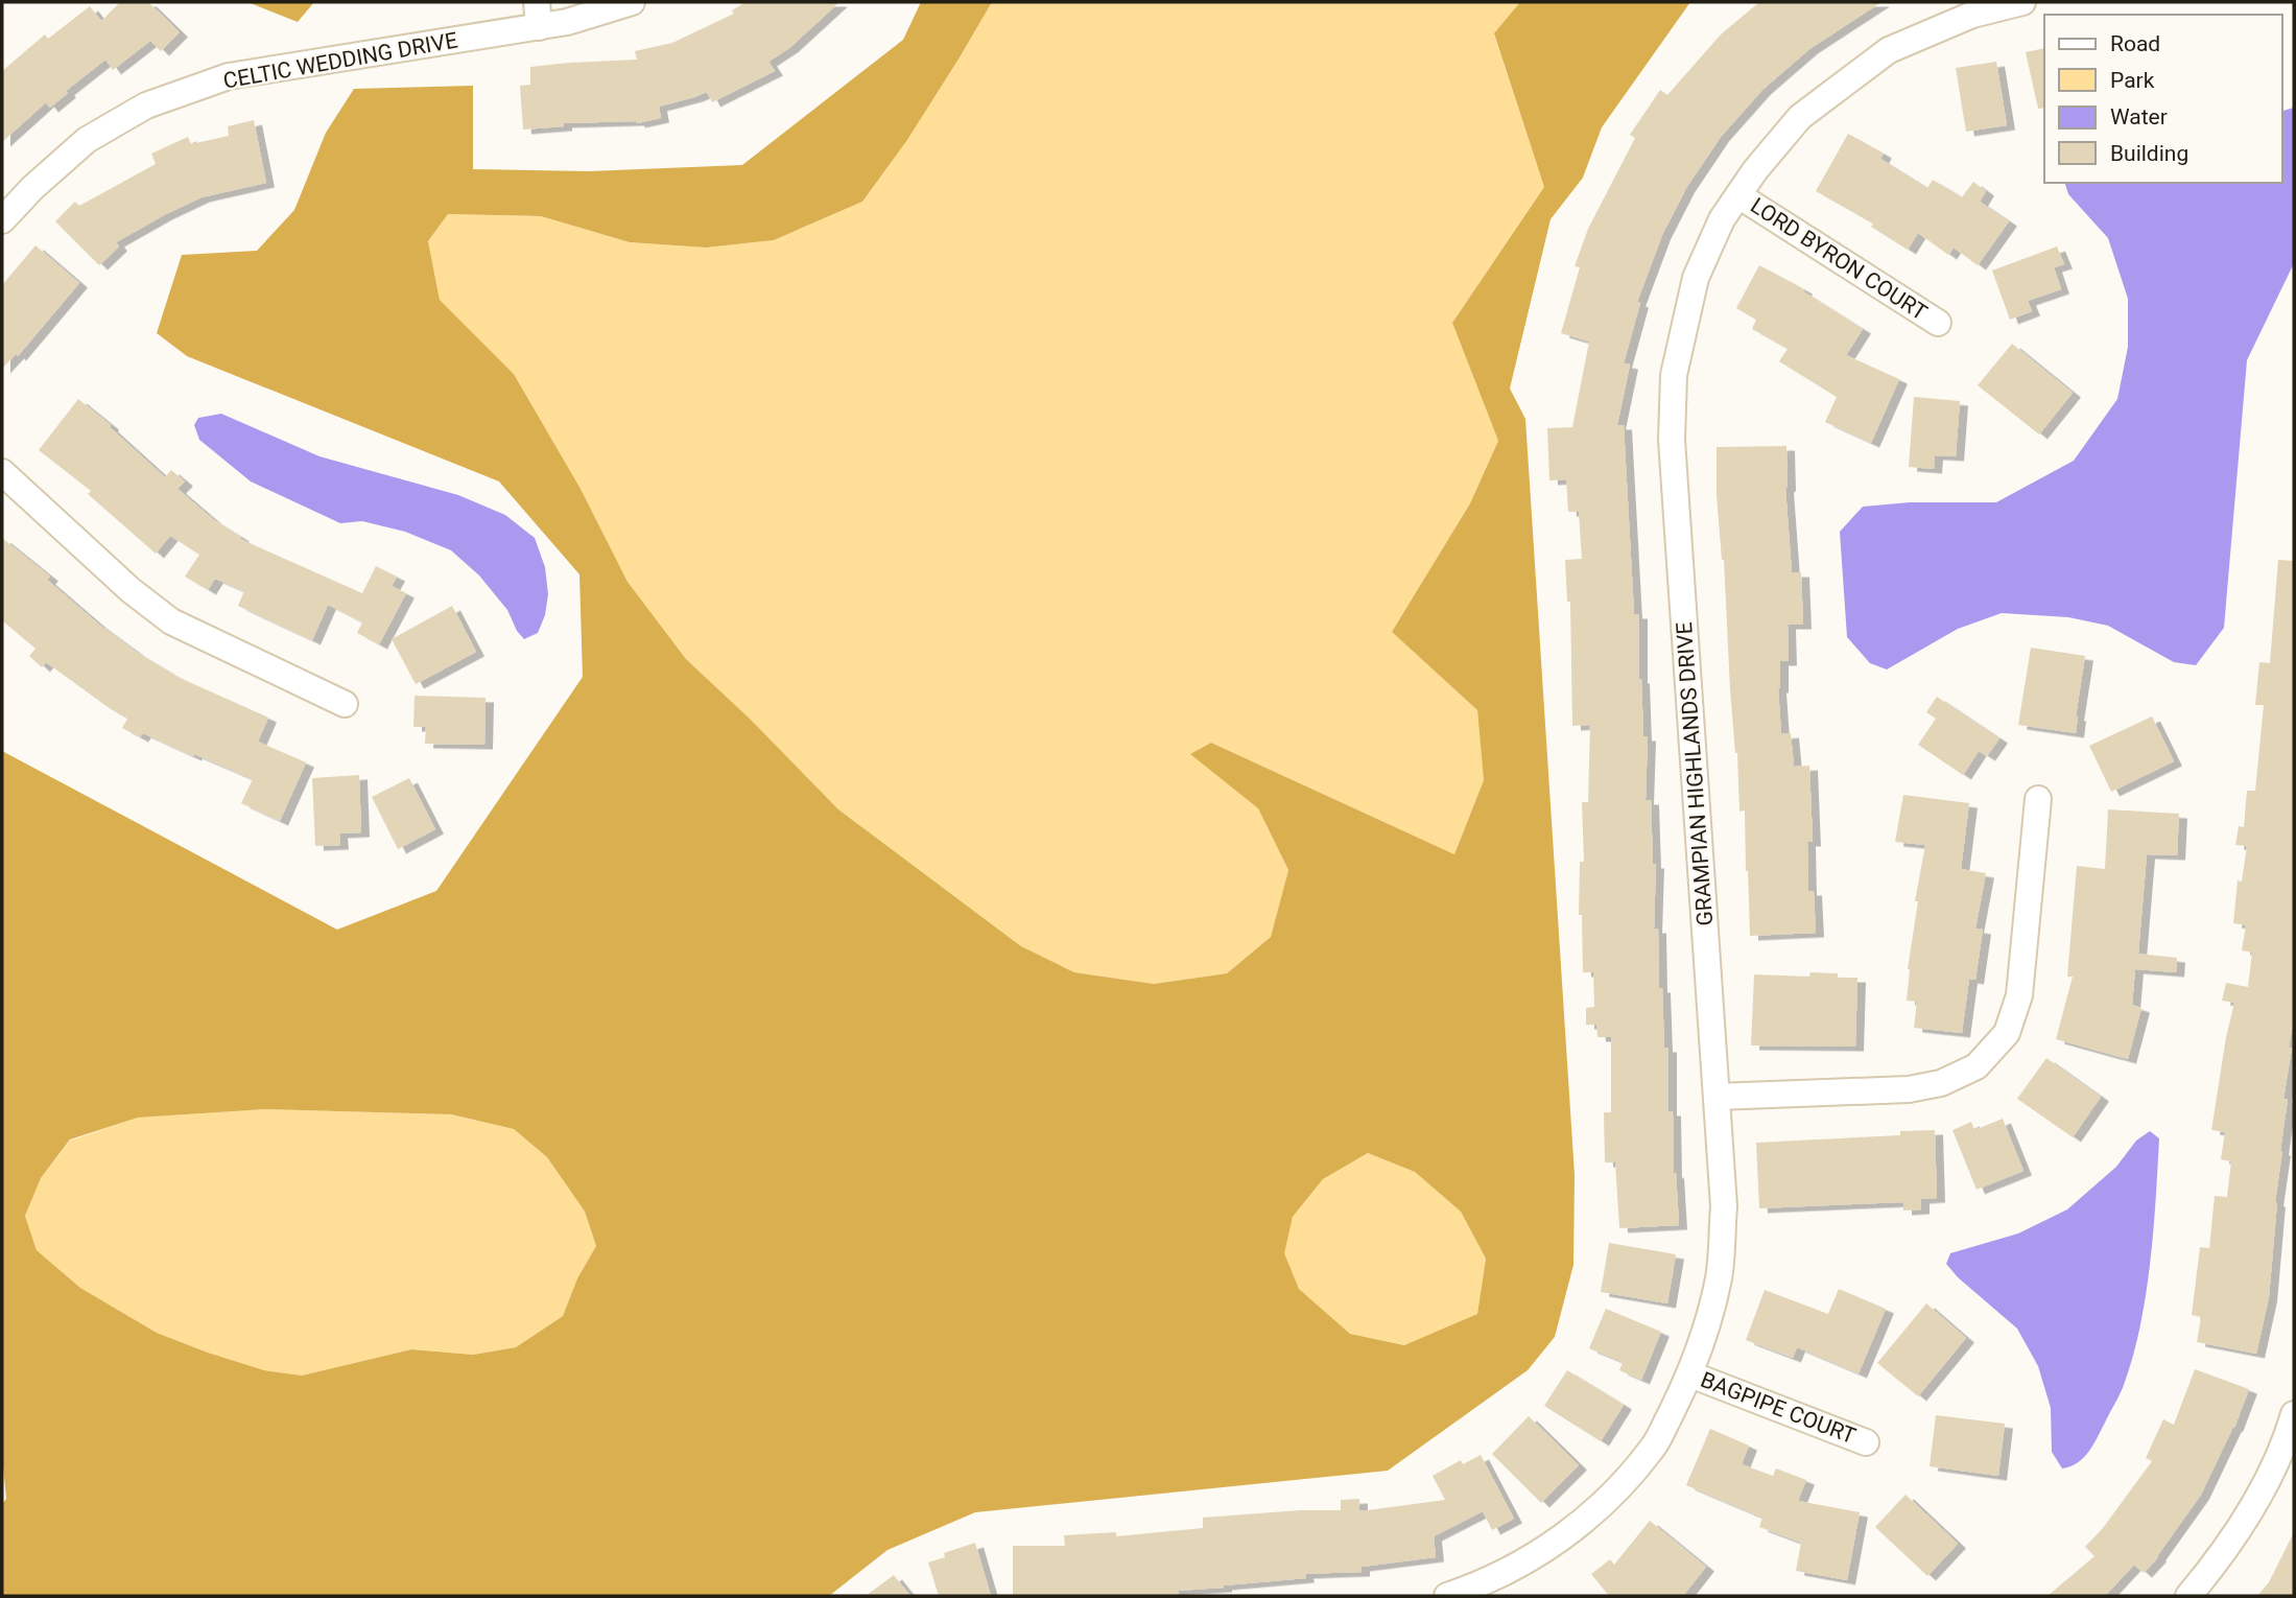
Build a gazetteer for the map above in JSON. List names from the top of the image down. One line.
{"streets":{"street":["CELTIC WEDDING DRIVE","LORD BYRON COURT","GRAMPIAN HIGHLANDS DRIVE","BAGPIPE COURT"]},"crossings":[["LORD BYRON COURT","GRAMPIAN HIGHLANDS DRIVE"],["GRAMPIAN HIGHLANDS DRIVE","BAGPIPE COURT"]],"legend":["Road","Park","Water","Building"]}
